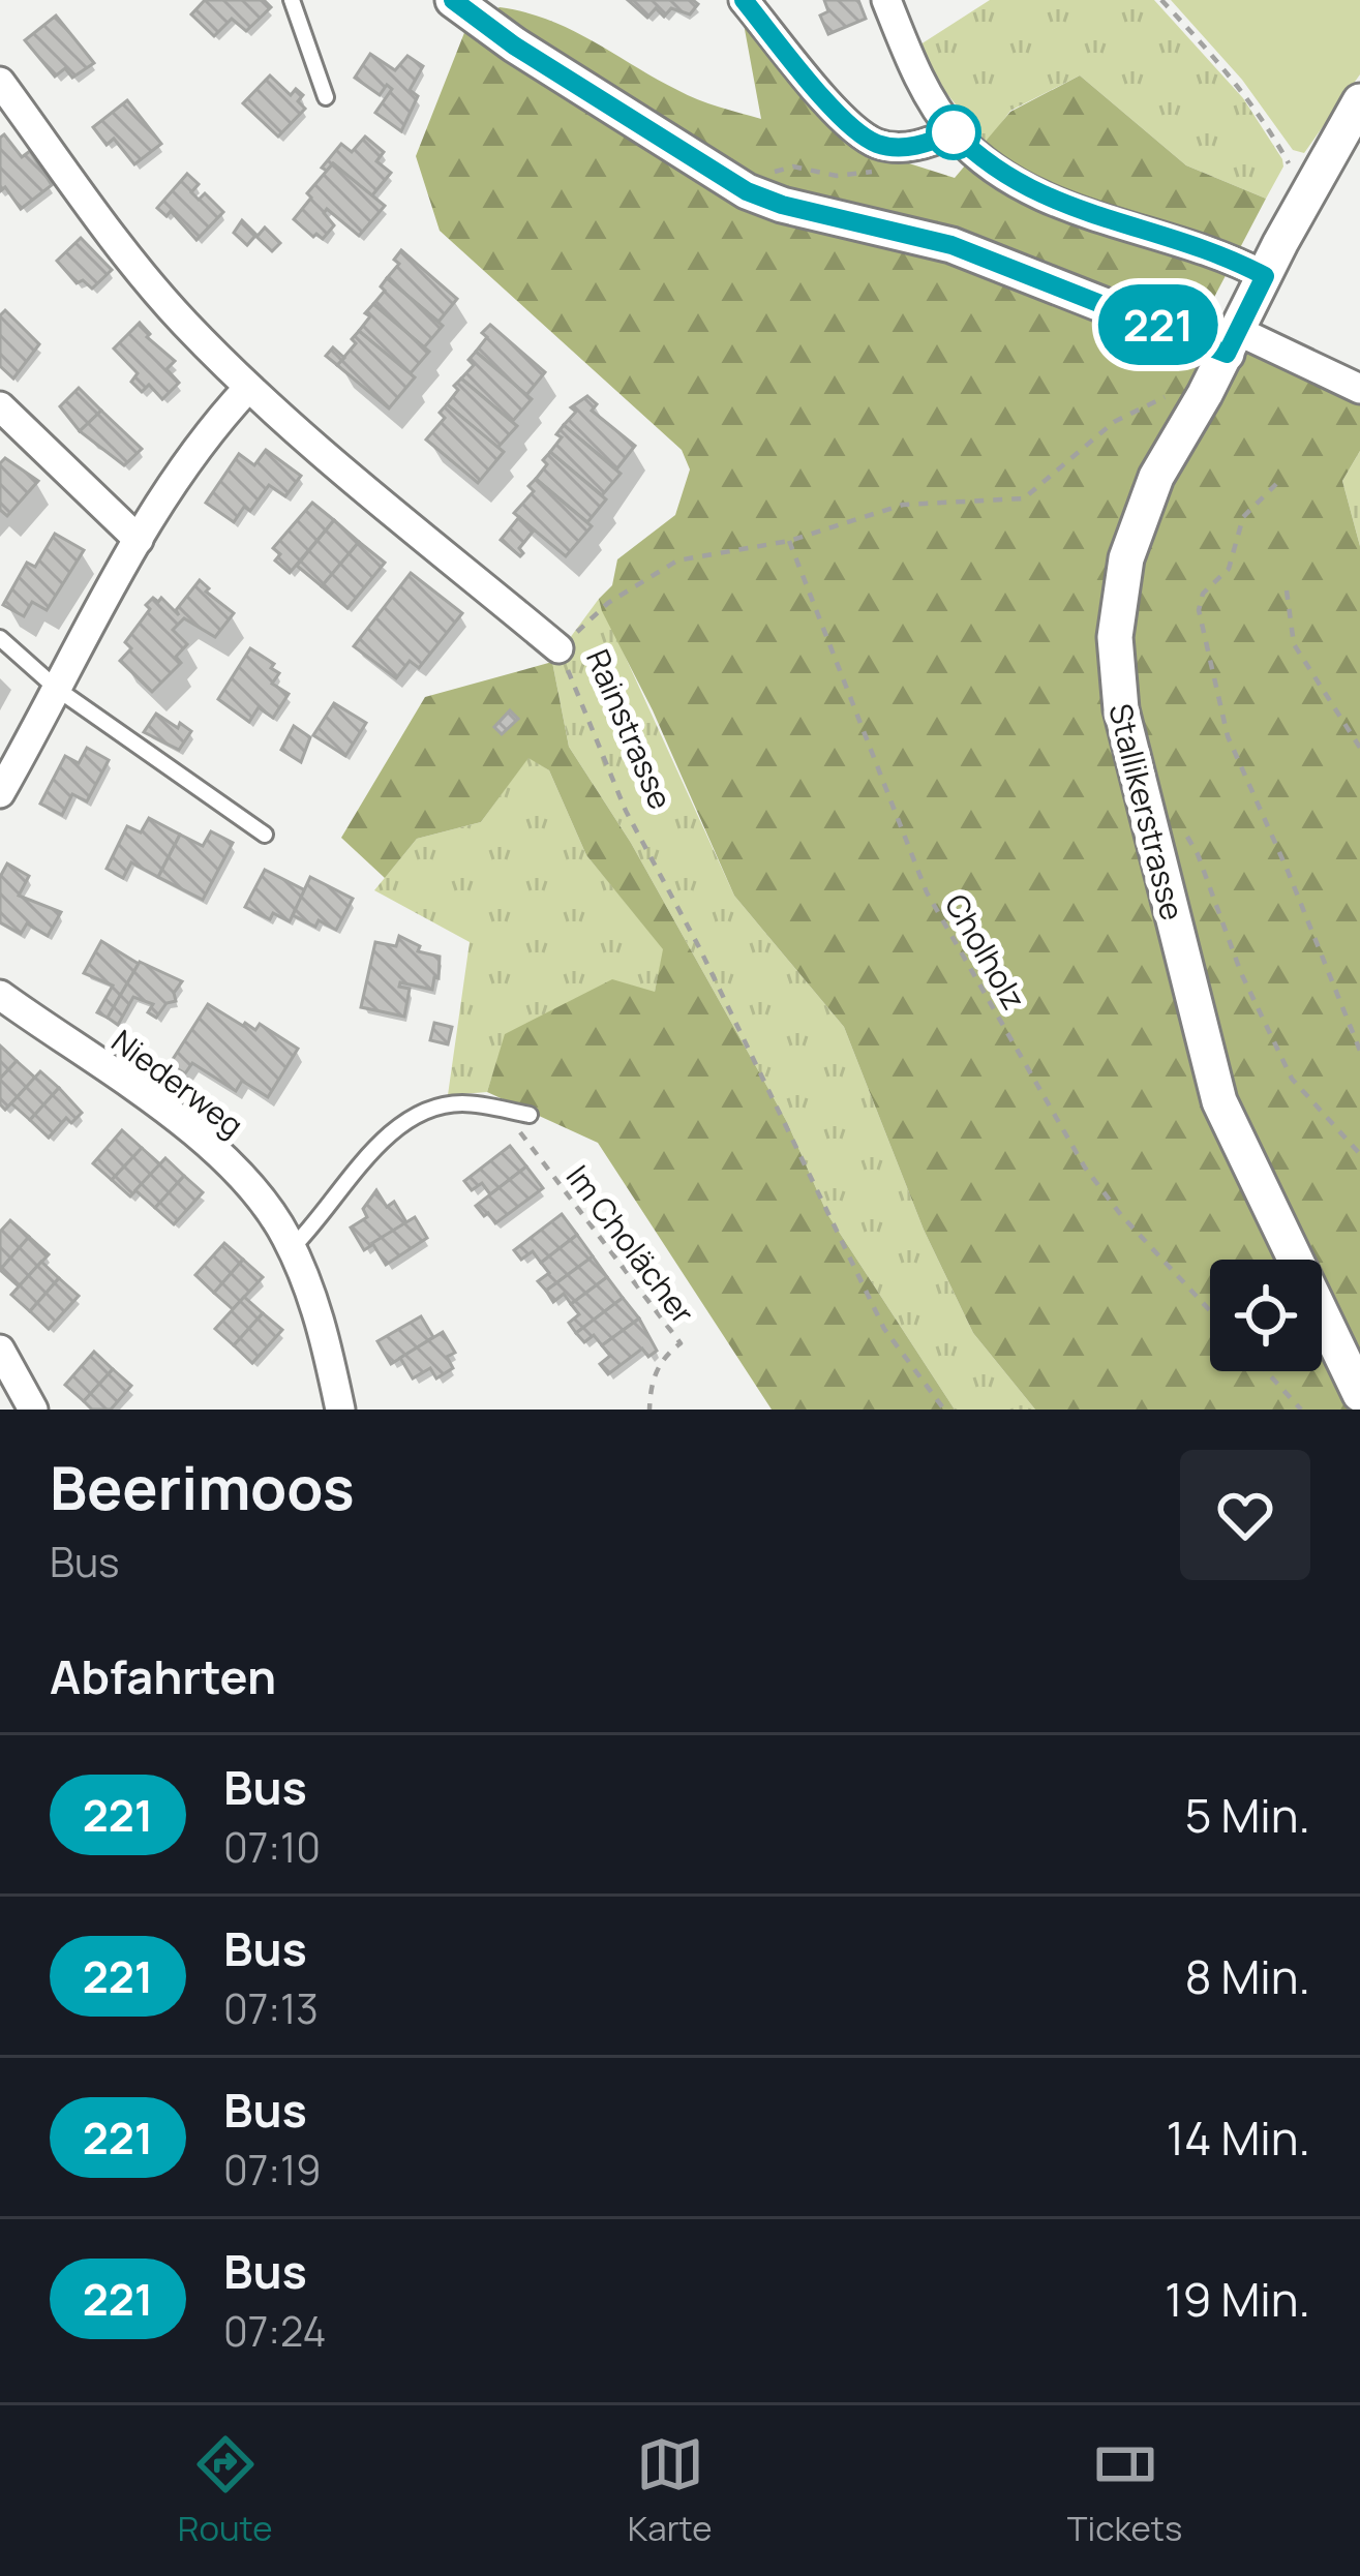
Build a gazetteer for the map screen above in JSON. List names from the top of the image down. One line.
{"streets":{"street":["Rainstrasse","Stallikerstrasse","Niederweg"],"path":["Cholholz","Im Cholächer"]},"lines":["bus line 221"],"page":{"on_map":"221","heading":[["Beerimoos","Bus"],"Abfahrten"],"list":[{"mark":"221","name":"Bus","note":"07:10","value":"5 Min."},{"mark":"221","name":"Bus","note":"07:13","value":"8 Min."},{"mark":"221","name":"Bus","note":"07:19","value":"14 Min."},{"mark":"221","name":"Bus","note":"07:24","value":"19 Min."}],"tabs":["Route","Karte","Tickets"]}}
